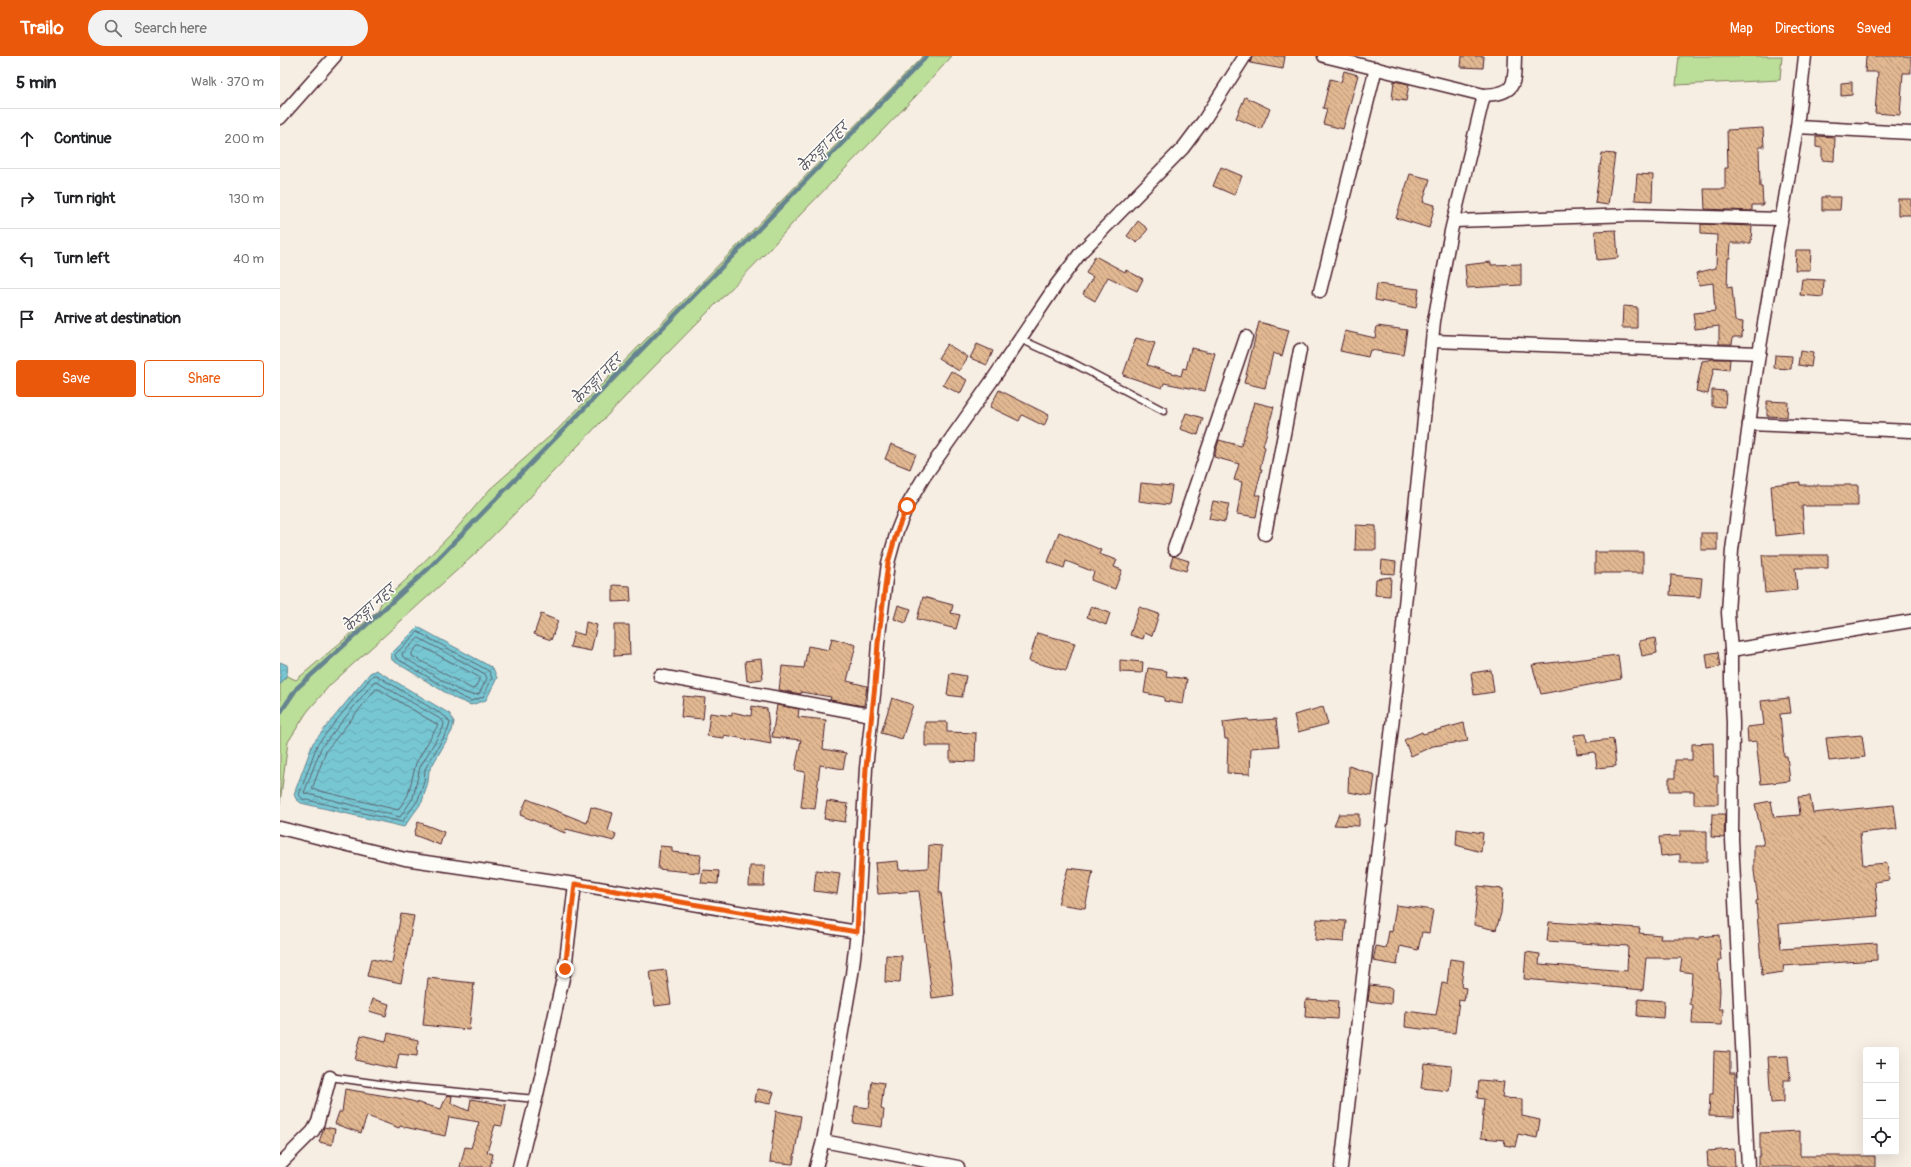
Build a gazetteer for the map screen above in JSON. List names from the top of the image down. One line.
{"water":["केेरुङ्गा नहर"],"page":{"header":"Trailo","search":"Search here","nav":["Map","Directions","Saved"],"heading":["5 min","Walk · 370 m"],"list":[["Continue","200 m"],["Turn right","130 m"],["Turn left","40 m"],"Arrive at destination"],"buttons":["Save","Share"],"map_buttons":["+","−"]}}
